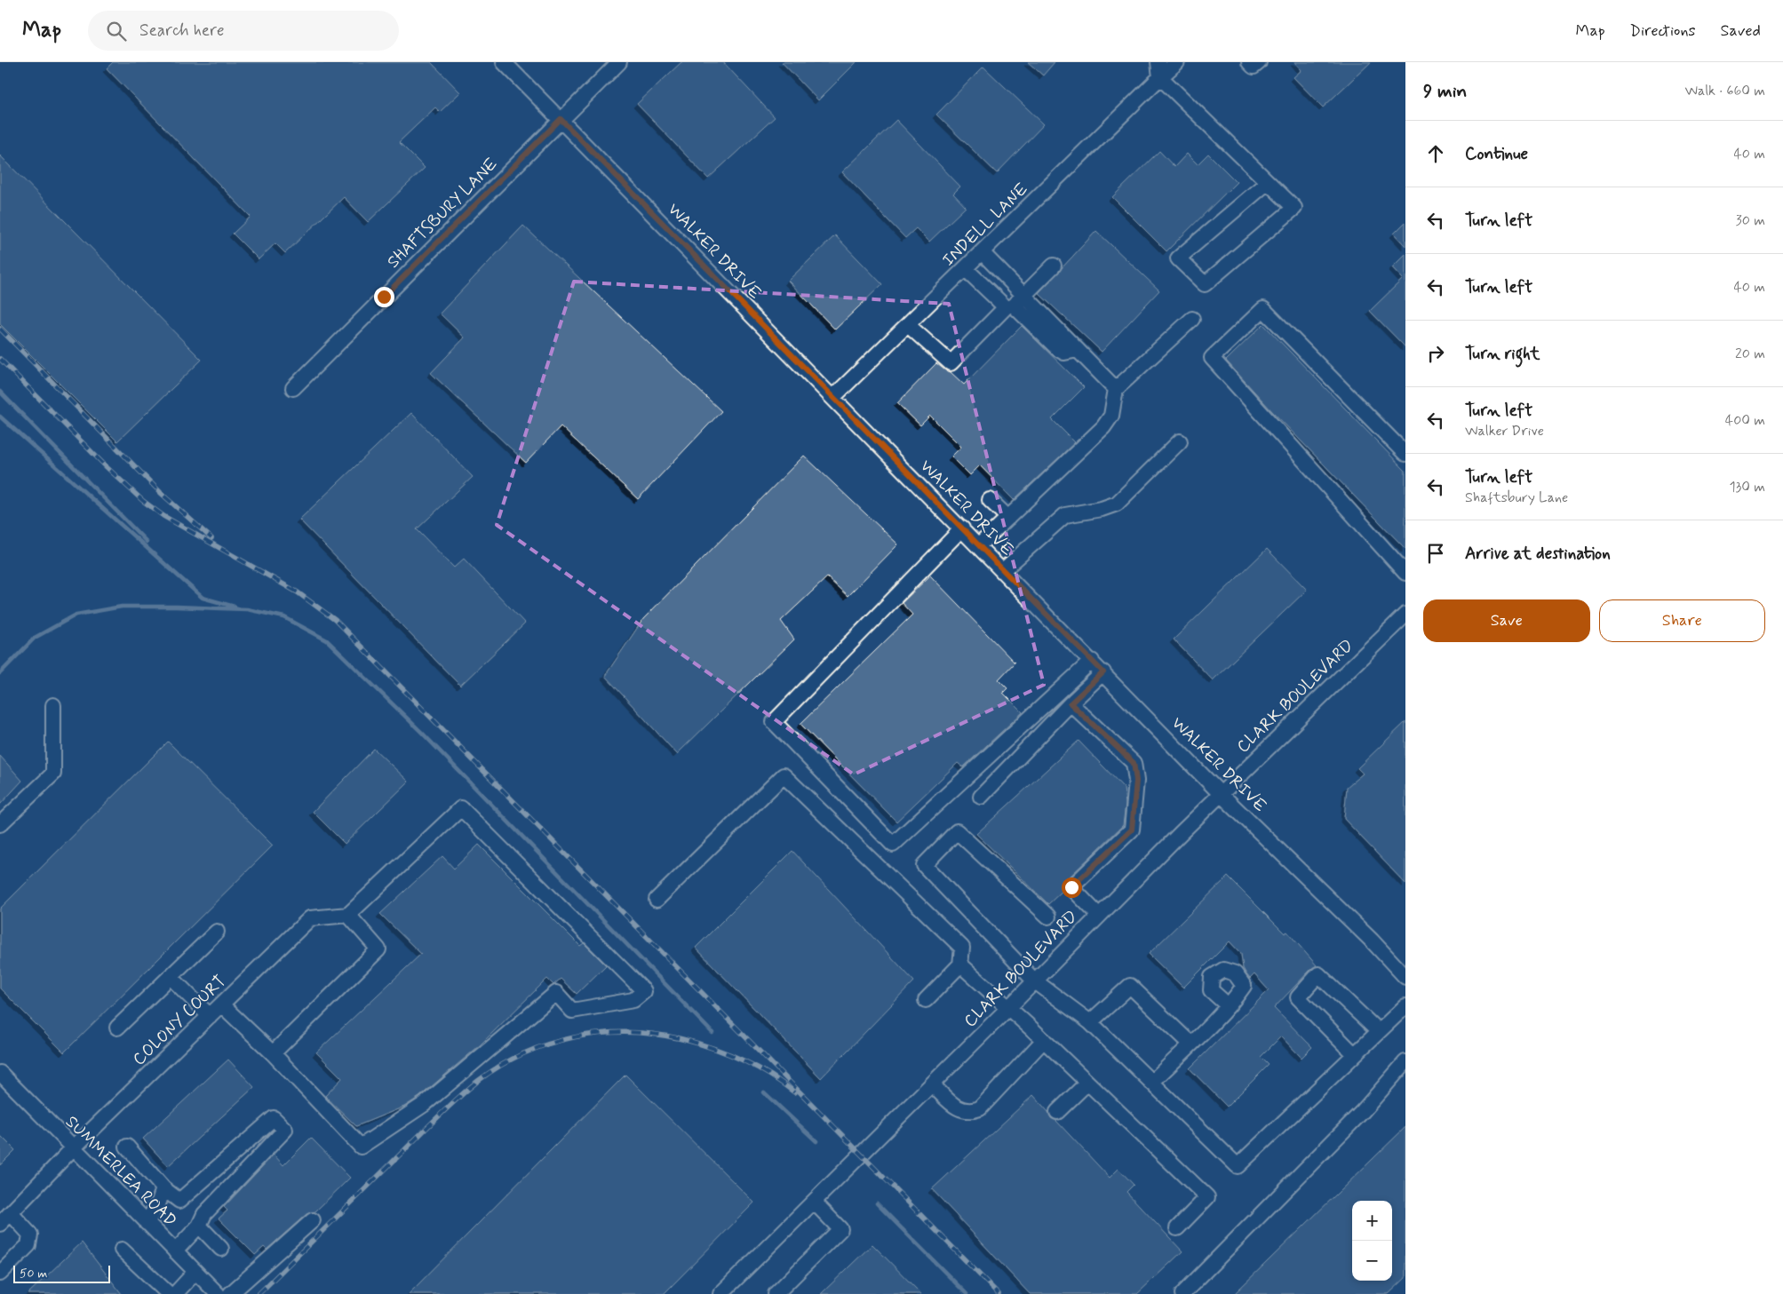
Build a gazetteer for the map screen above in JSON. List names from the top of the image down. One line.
{"streets":{"street":["SHAFTSBURY LANE","INDELL LANE","WALKER DRIVE","CLARK BOULEVARD","COLONY COURT","SUMMERLEA ROAD"]},"crossings":[["SHAFTSBURY LANE","WALKER DRIVE"],["INDELL LANE","WALKER DRIVE"],["WALKER DRIVE","CLARK BOULEVARD"],["COLONY COURT","SUMMERLEA ROAD"]],"scale_bar":"50 m","page":{"header":"Map","search":"Search here","nav":["Map","Directions","Saved"],"heading":["9 min","Walk · 660 m"],"list":[["Continue","40 m"],["Turn left","30 m"],["Turn left","40 m"],["Turn right","20 m"],["Turn left","Walker Drive","400 m"],["Turn left","Shaftsbury Lane","130 m"],"Arrive at destination"],"buttons":["Save","Share"],"map_buttons":["+","−"],"scale":"50 m"}}
